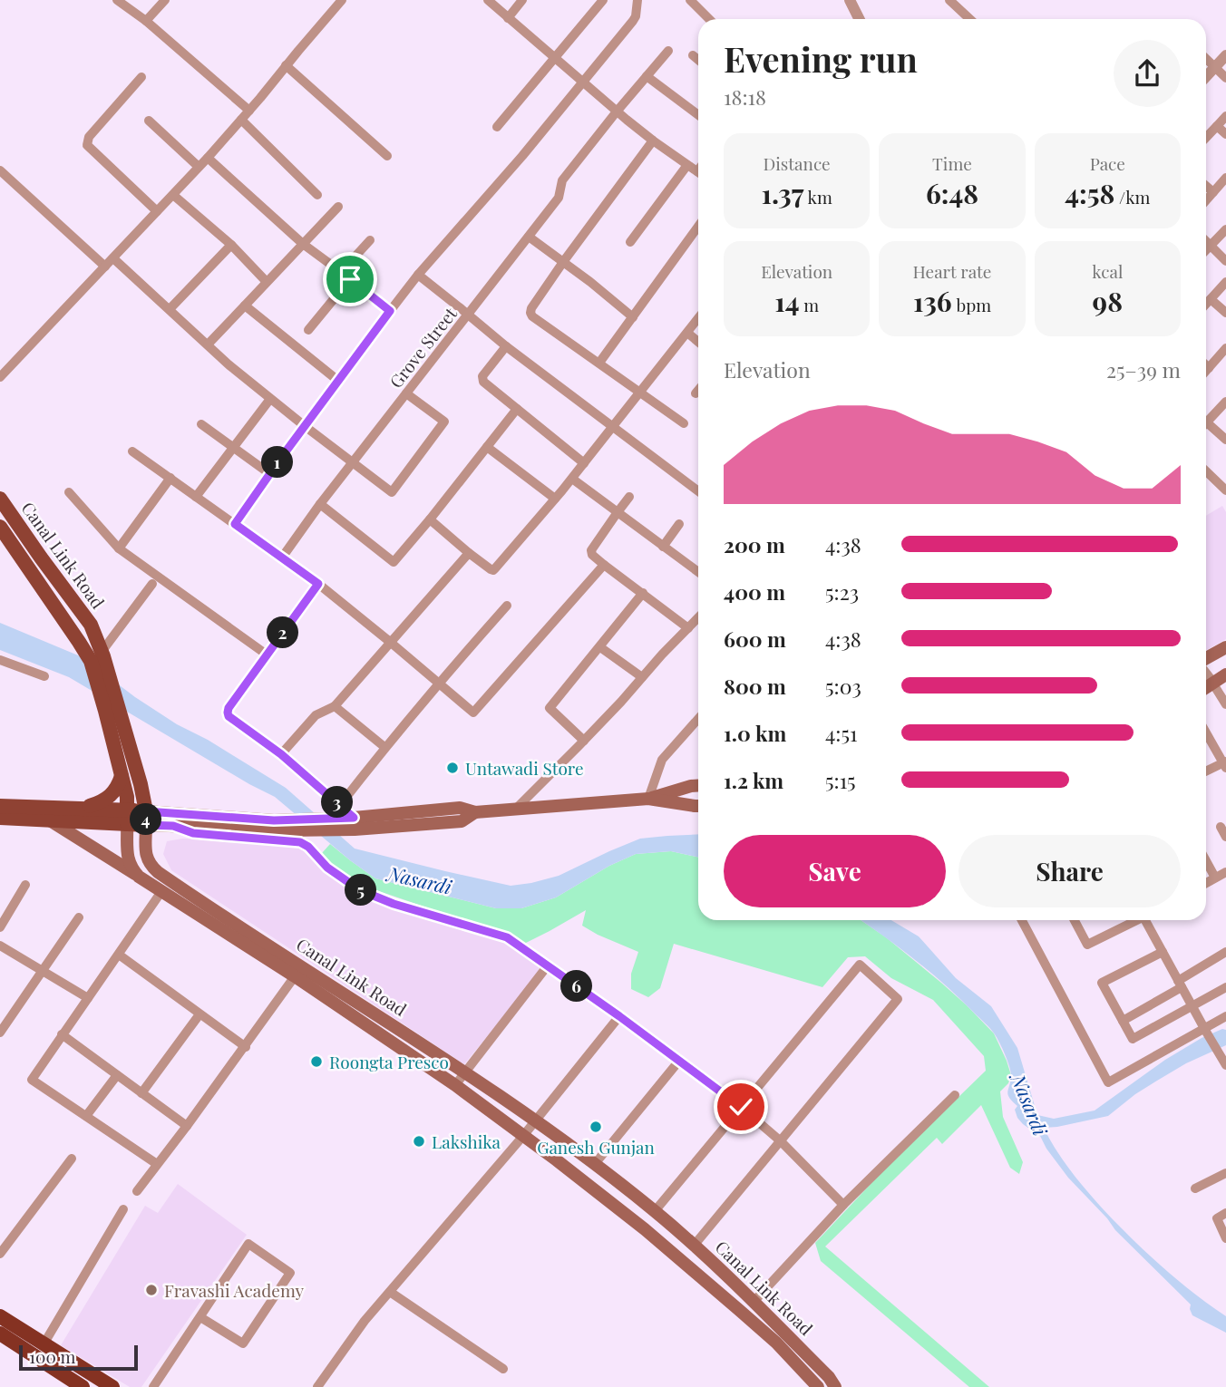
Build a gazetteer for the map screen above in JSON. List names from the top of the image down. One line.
{"streets":{"main road":["Canal Link Road"],"street":["Grove Street"]},"water":["Nasardi"],"places":["Untawadi Store","Roongta Presco","Ganesh Gunjan","Lakshika","Fravashi Academy"],"scale_bar":"100 m","page":{"heading":["Evening run","18:18"],"stats":[["Distance","1.37 km"],["Time","6:48"],["Pace","4:58 /km"],["Elevation","14 m"],["Heart rate","136 bpm"],["kcal","98"]],"chart":["Elevation","25–39 m"],"pins":["1","2","3","4","5","6"],"list":[{"name":"200 m","note":"4:38"},{"name":"400 m","note":"5:23"},{"name":"600 m","note":"4:38"},{"name":"800 m","note":"5:03"},{"name":"1.0 km","note":"4:51"},{"name":"1.2 km","note":"5:15"}],"buttons":["Save","Share"],"scale":"100 m"}}
